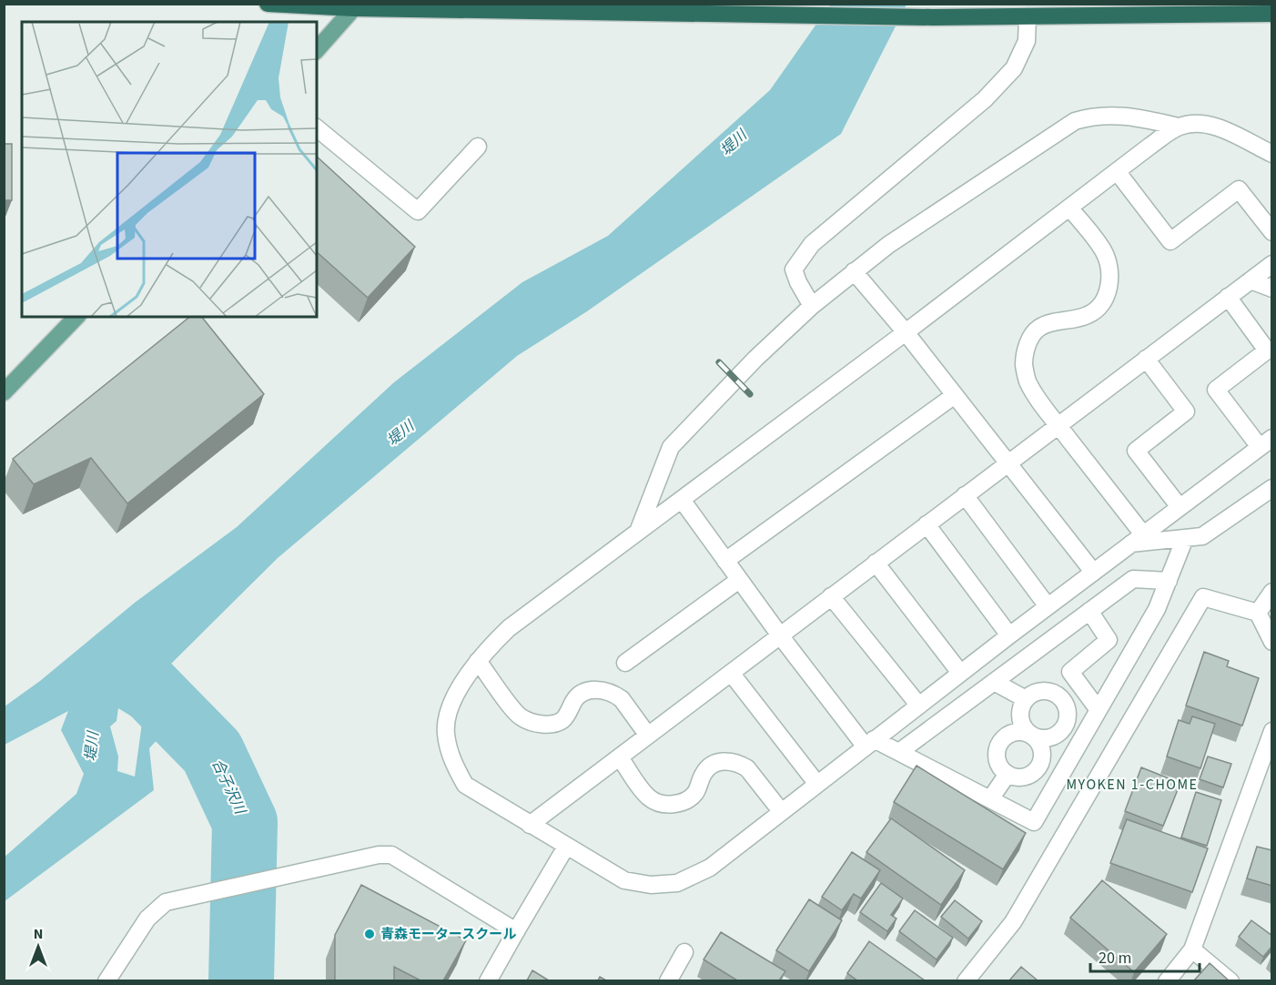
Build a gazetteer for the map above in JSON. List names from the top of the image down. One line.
{"districts":["MYOKEN 1-CHOME"],"water":["堤川","合子沢川"],"places":["青森モータースクール"],"scale_bar":"20 m","north":"top"}
